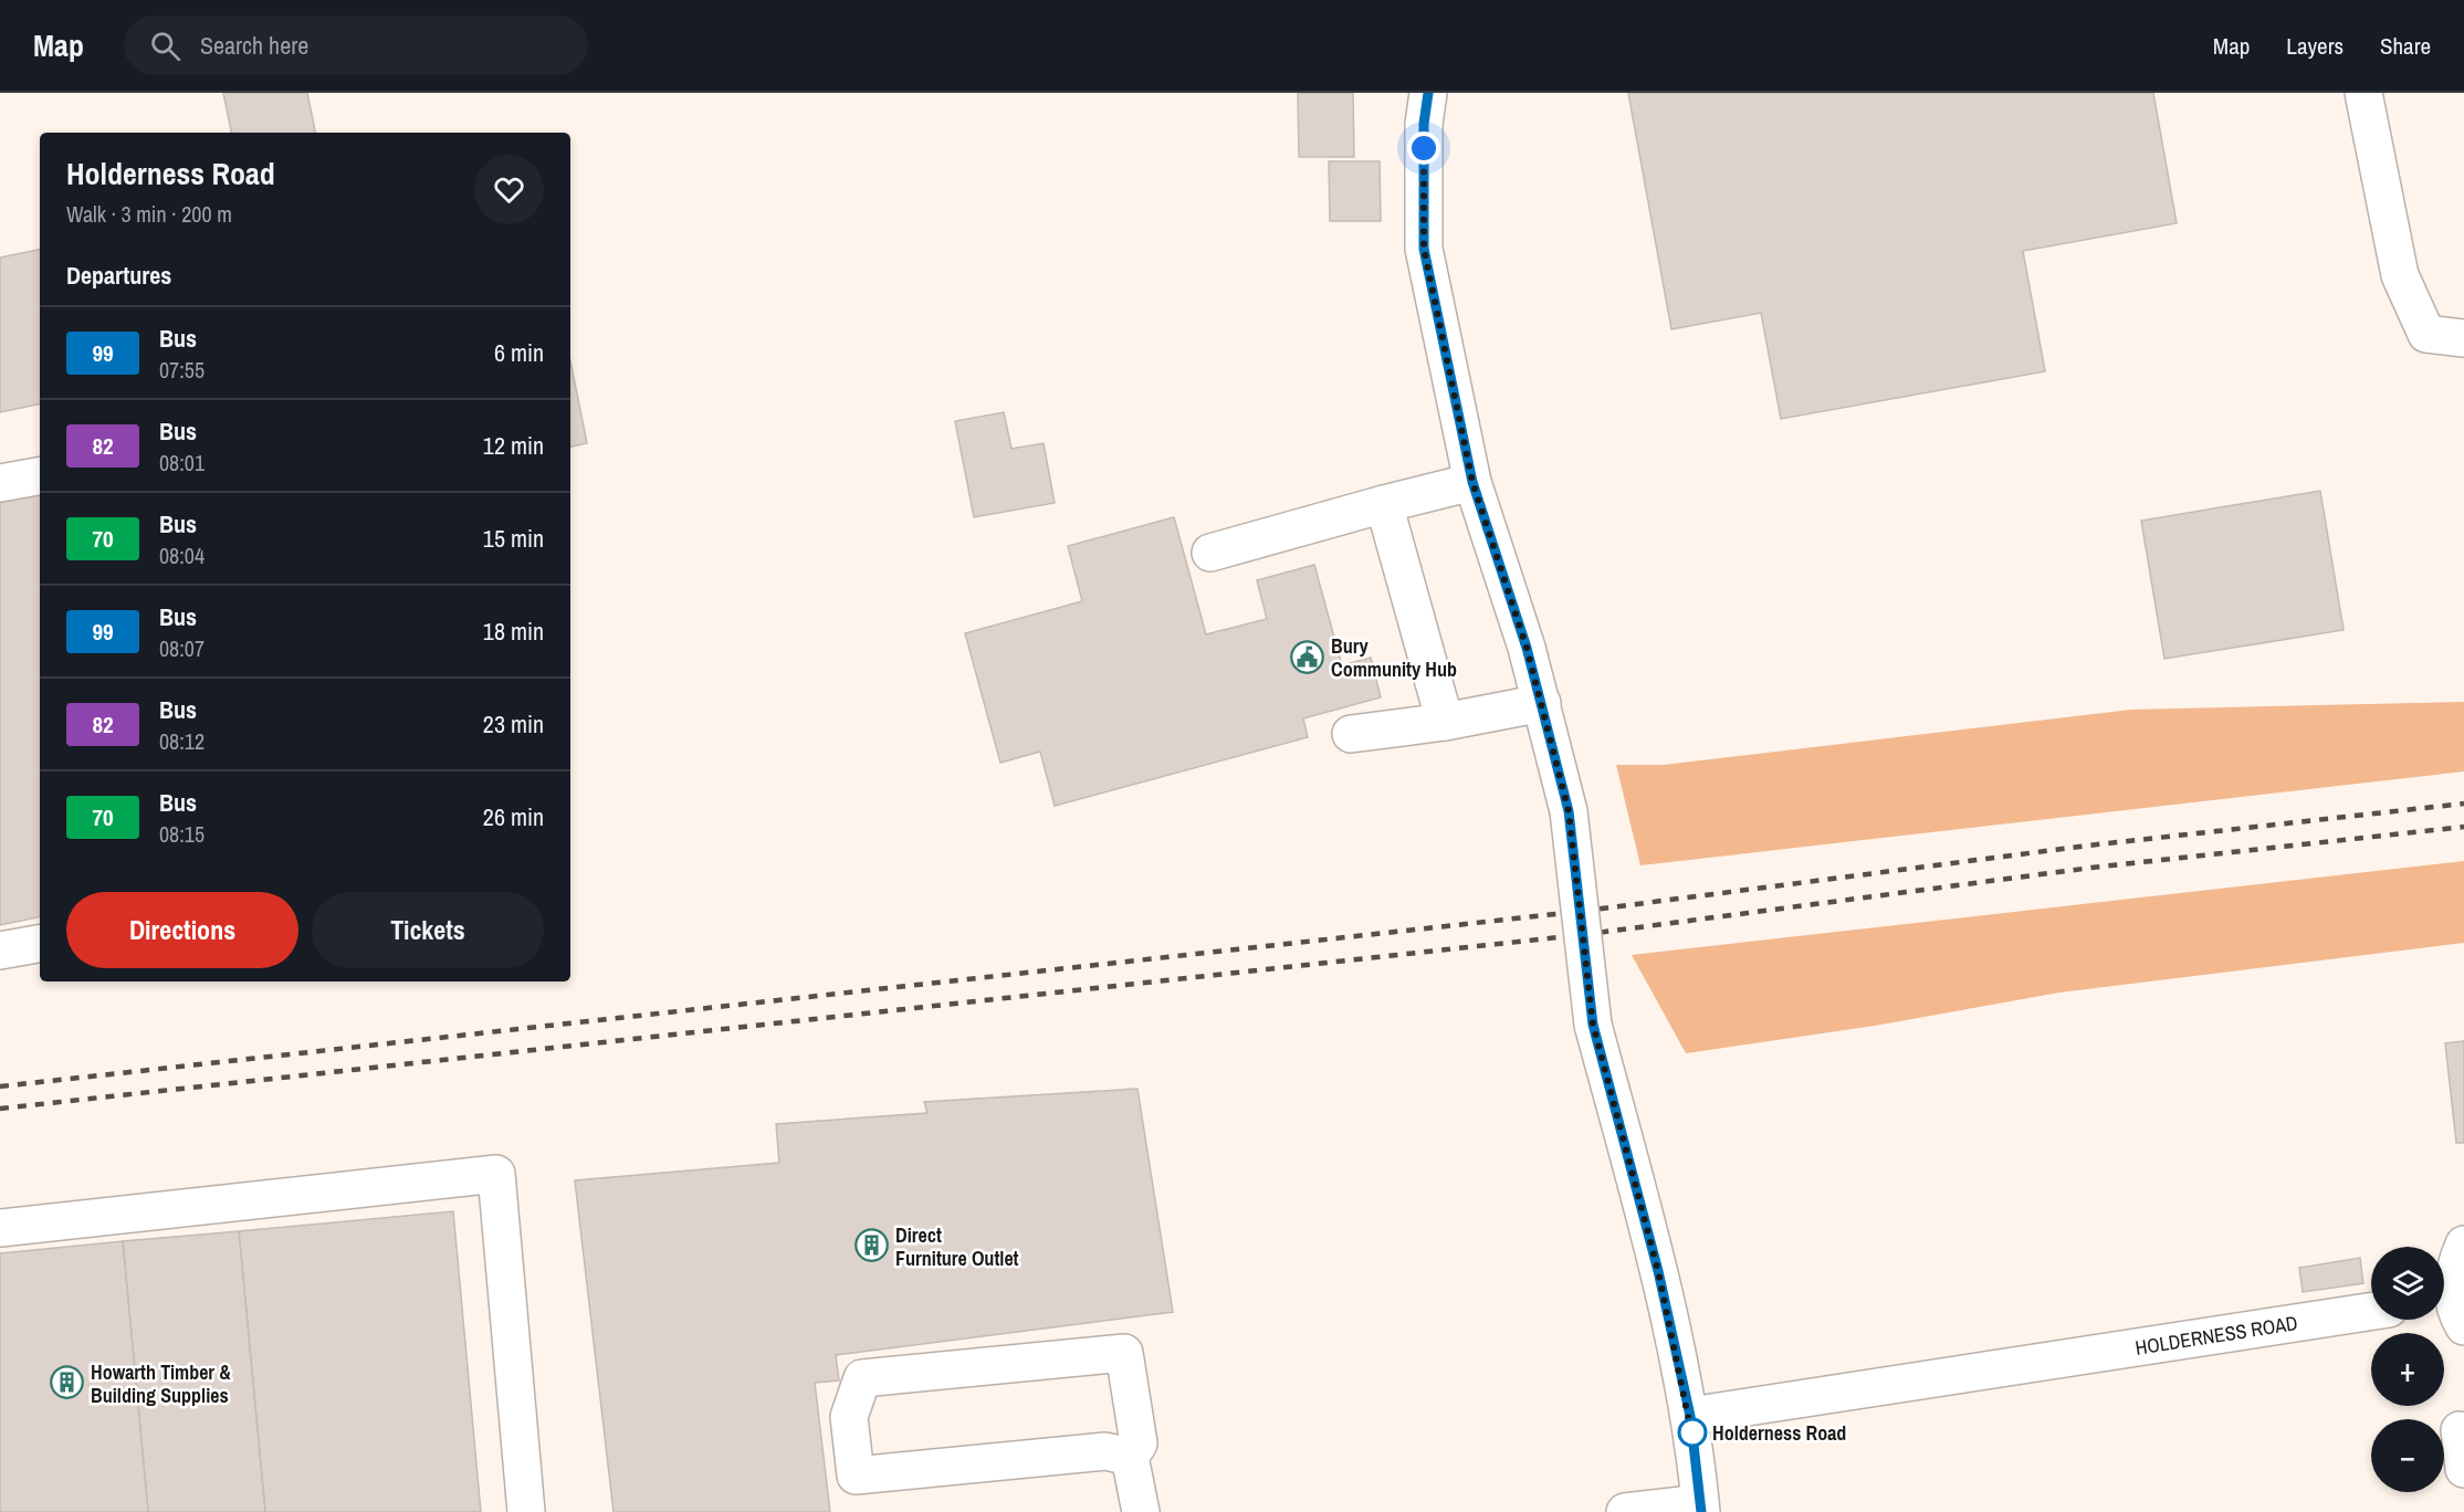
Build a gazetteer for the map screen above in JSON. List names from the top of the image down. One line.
{"streets":{"street":["HOLDERNESS ROAD"]},"places":{"public building":["Bury Community Hub"],"building":["Direct Furniture Outlet","Howarth Timber & Building Supplies"],"other":["Holderness Road"]},"lines":["bus line 99"],"page":{"header":"Map","search":"Search here","nav":["Map","Layers","Share"],"heading":[["Holderness Road","Walk · 3 min · 200 m"],"Departures"],"list":[{"mark":"99","name":"Bus","note":"07:55","value":"6 min"},{"mark":"82","name":"Bus","note":"08:01","value":"12 min"},{"mark":"70","name":"Bus","note":"08:04","value":"15 min"},{"mark":"99","name":"Bus","note":"08:07","value":"18 min"},{"mark":"82","name":"Bus","note":"08:12","value":"23 min"},{"mark":"70","name":"Bus","note":"08:15","value":"26 min"}],"buttons":["Directions","Tickets"],"map_buttons":["+","−"]}}
